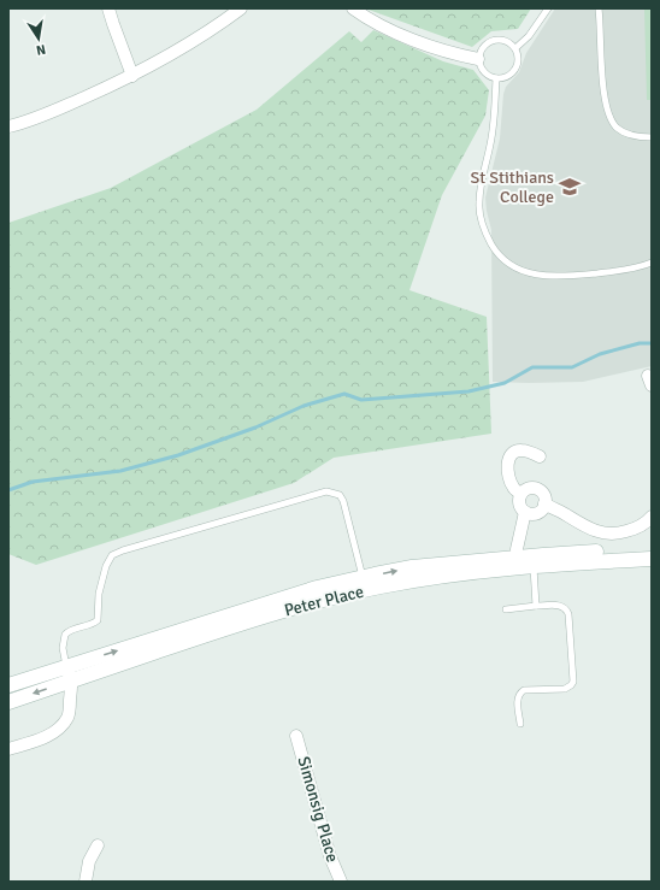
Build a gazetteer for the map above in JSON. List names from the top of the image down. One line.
{"streets":{"main road":["Peter Place"],"street":["Simonsig Place"]},"places":{"school or university":["St Stithians College"]},"north":"bottom"}
